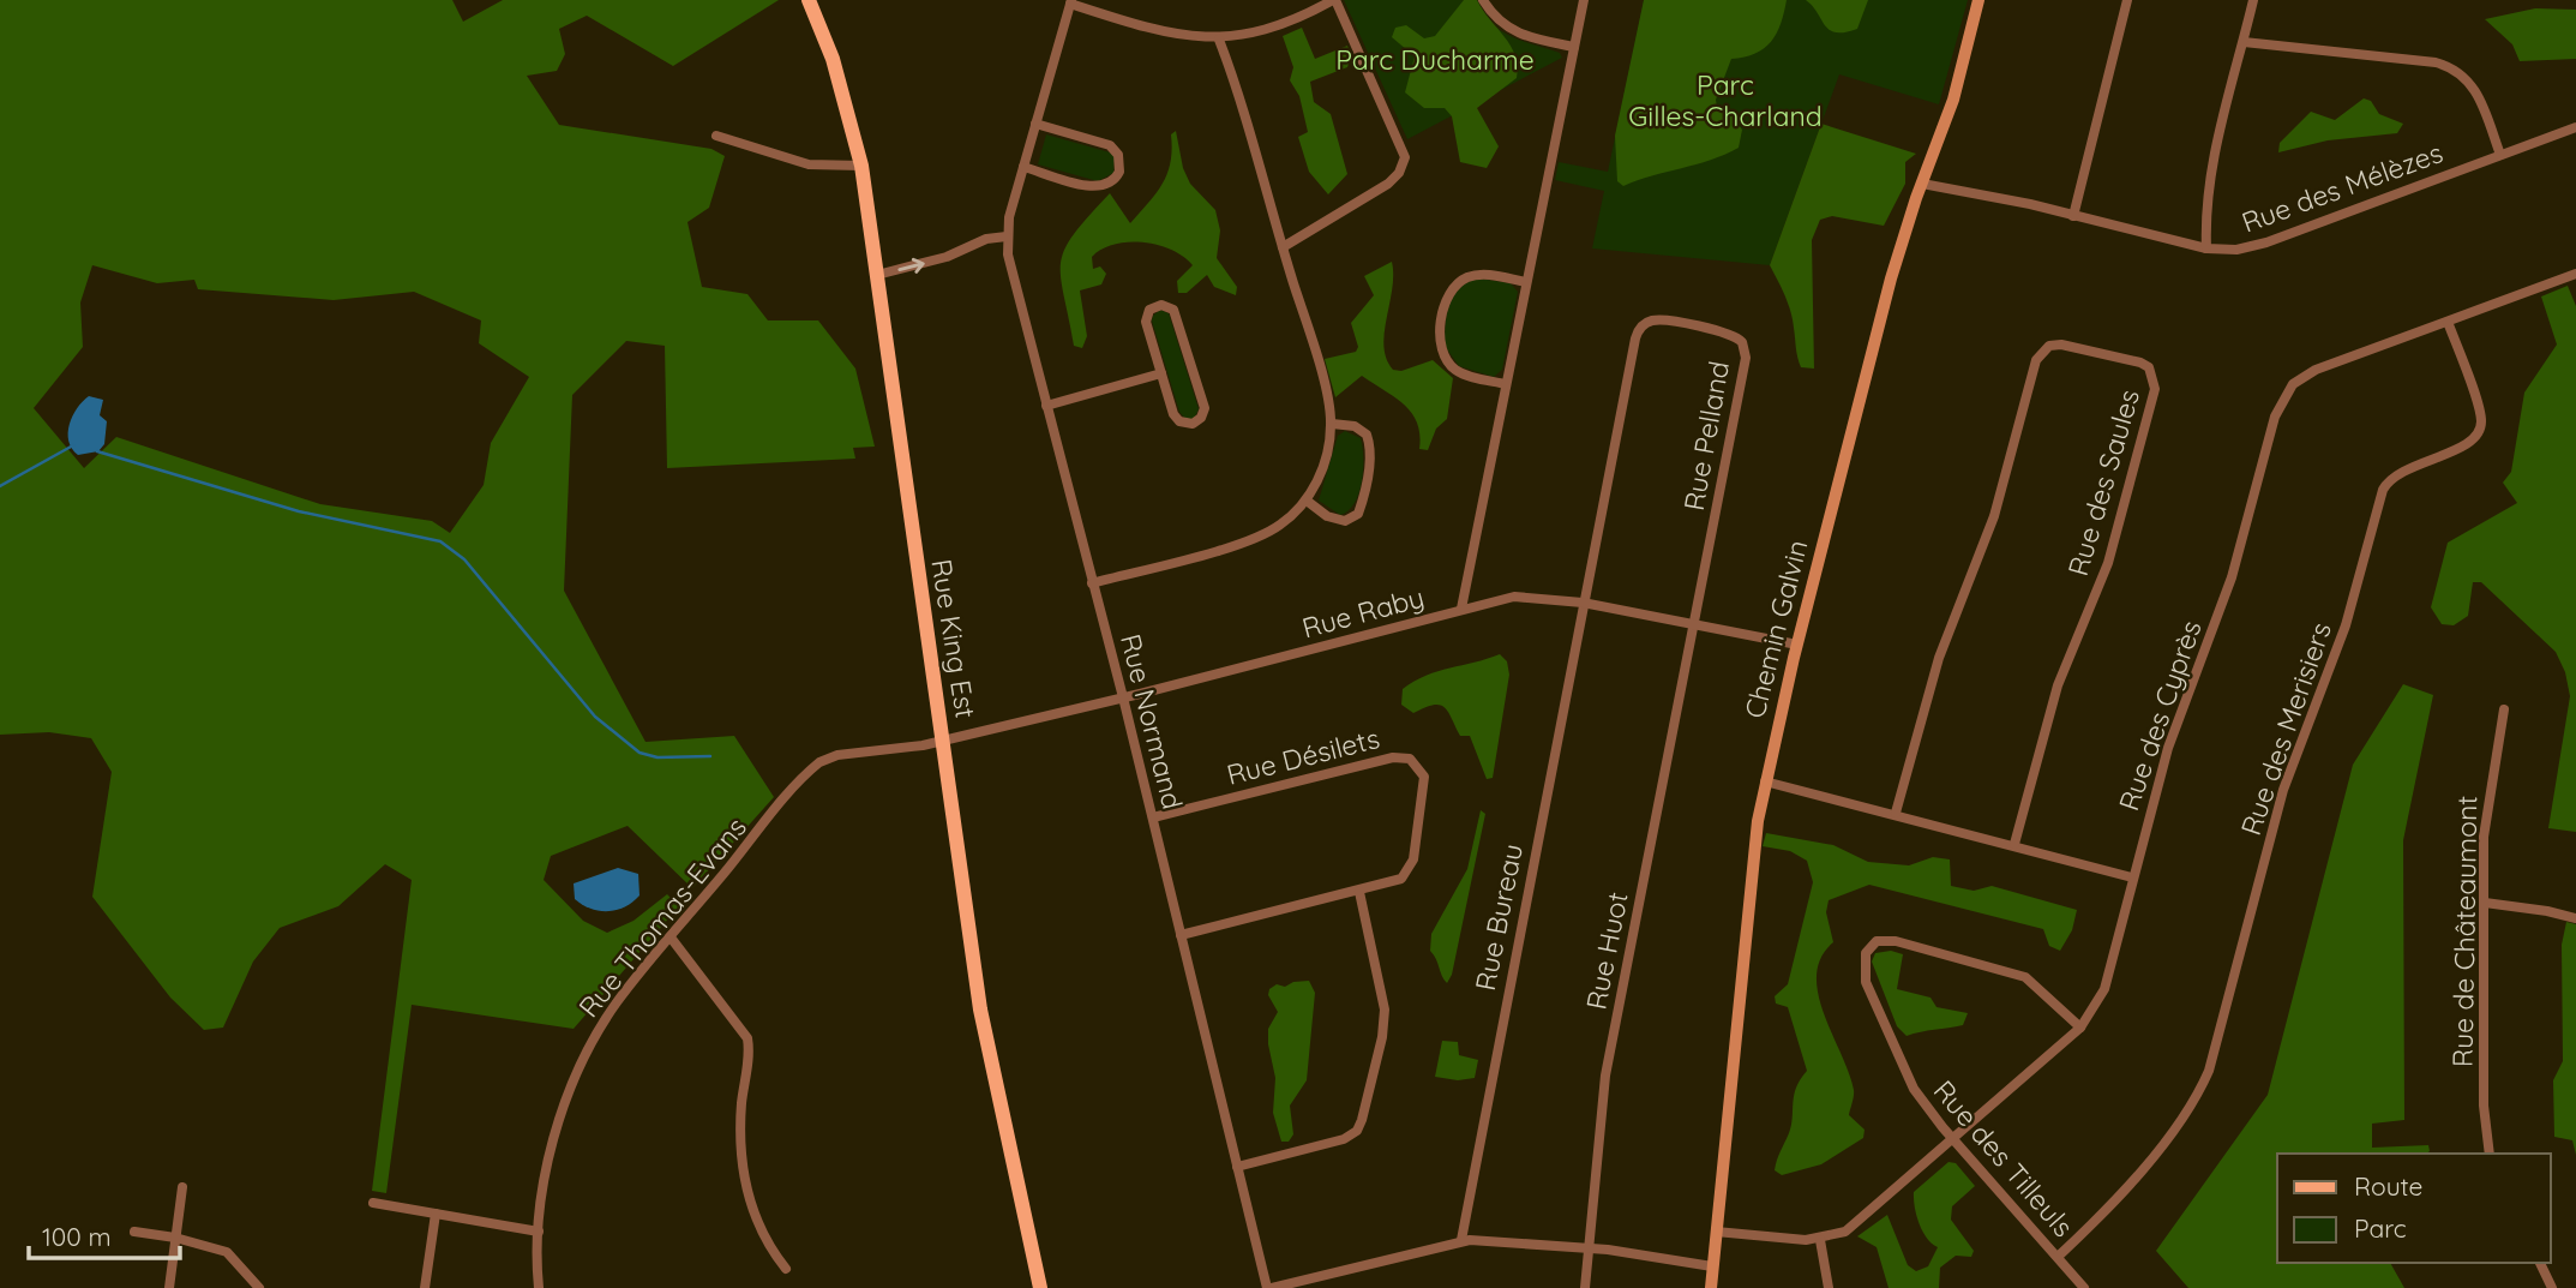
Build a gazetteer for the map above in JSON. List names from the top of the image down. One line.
{"streets":{"main road":["Rue King Est"],"street":["Rue des Mélèzes","Rue Pelland","Rue des Saules","Rue Raby","Chemin Galvin","Rue des Cyprès","Rue Normand","Rue des Merisiers","Rue Désilets","Rue Thomas-Evans","Rue Bureau","Rue de Châteaumont","Rue Huot","Rue des Tilleuls"]},"crossings":[["Rue des Mélèzes","Chemin Galvin"],["Rue Pelland","Rue Raby"],["Rue Pelland","Rue Bureau"],["Rue Pelland","Rue Huot"],["Rue Raby","Chemin Galvin"],["Rue Raby","Rue King Est"],["Rue Raby","Rue Normand"],["Rue Raby","Rue Thomas-Evans"],["Rue Raby","Rue Bureau"],["Rue Raby","Rue Huot"],["Rue King Est","Rue Thomas-Evans"],["Rue des Cyprès","Rue des Merisiers"],["Rue des Cyprès","Rue des Tilleuls"],["Rue Normand","Rue Désilets"],["Rue des Merisiers","Rue des Tilleuls"]],"parks":["Parc Ducharme","Parc Gilles-Charland"],"legend":["Route","Parc"],"scale_bar":"100 m"}
